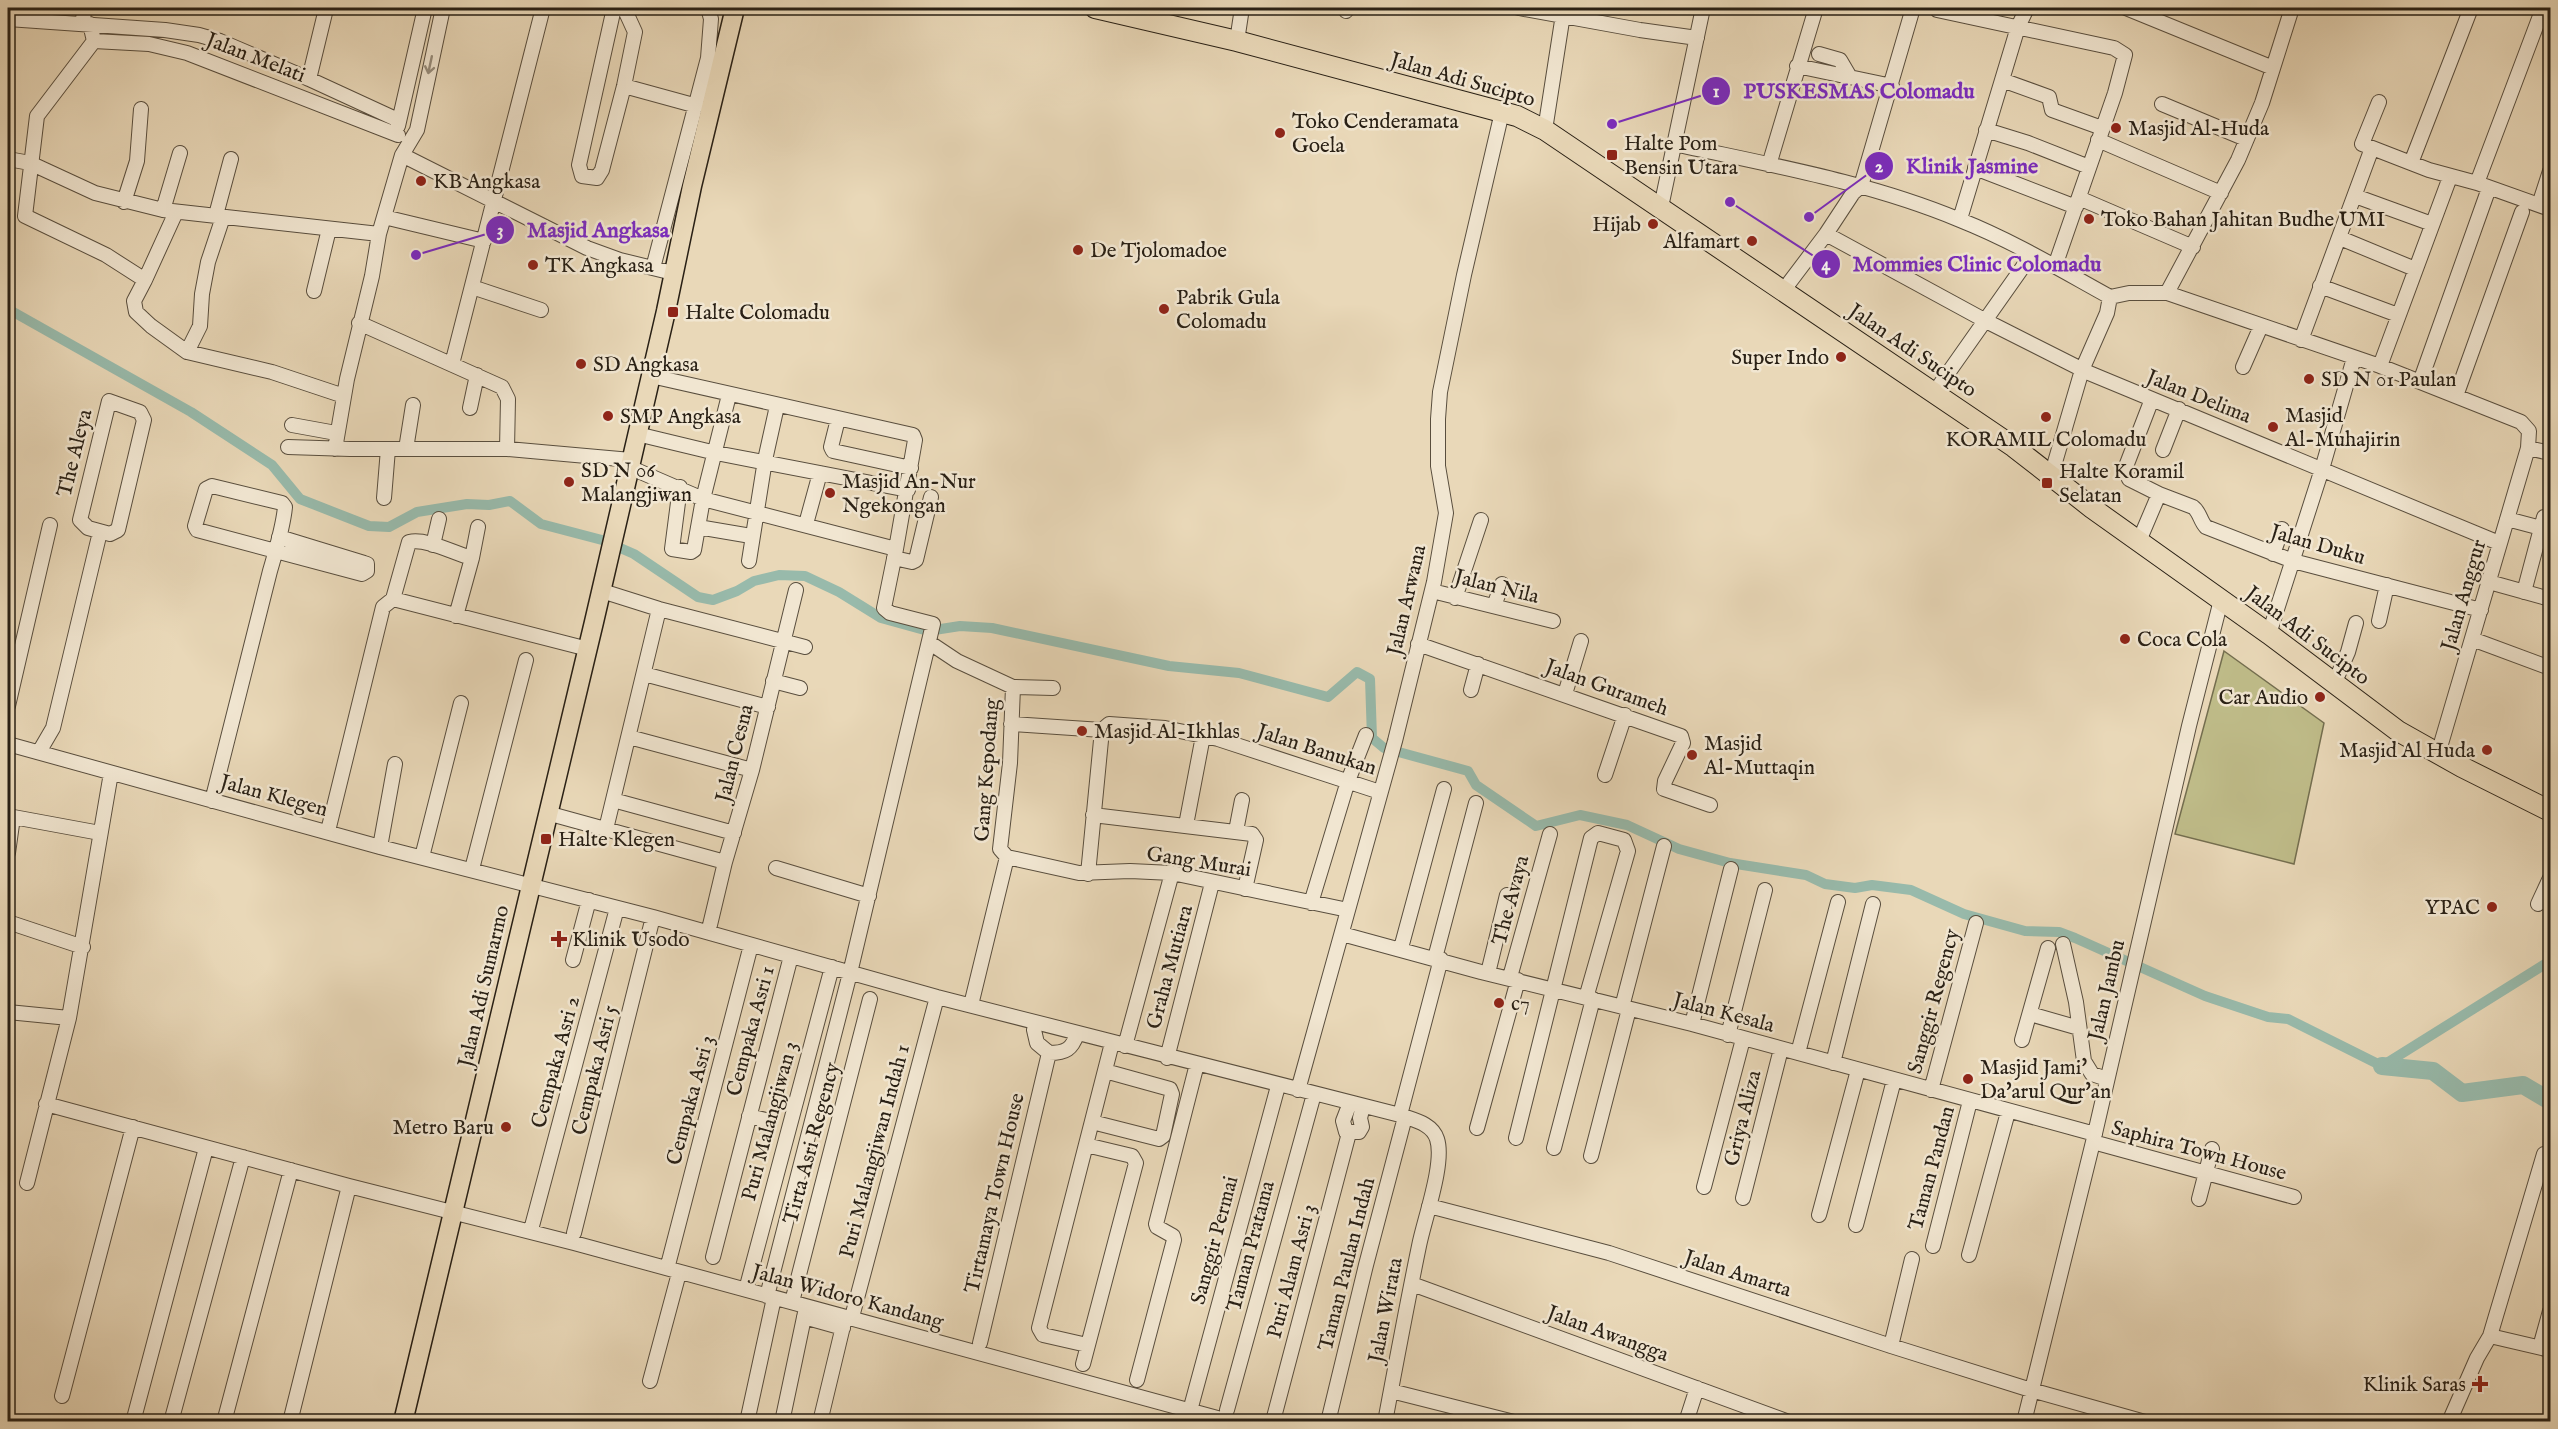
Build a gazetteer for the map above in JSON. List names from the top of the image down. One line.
{"streets":{"highway":["Jalan Adi Sucipto"],"main road":["Jalan Adi Sumarmo"],"street":["Jalan Melati","Jalan Delima","The Aleya","Jalan Duku","Jalan Nila","Jalan Anggur","Jalan Arwana","Jalan Gurameh","Jalan Banukan","Jalan Cesna","Gang Kepodang","Jalan Klegen","Gang Murai","The Avaya","Graha Mutiara","Jalan Jambu","Sanggir Regency","Jalan Kesala","Cempaka Asri 1","Cempaka Asri 2","Cempaka Asri 5","Cempaka Asri 3","Griya Aliza","Puri Malangjiwan 3","Tirta Asri Regency","Saphira Town House","Puri Malangjiwan Indah 1","Taman Pandan","Tirtamaya Town House","Sanggir Permai","Taman Pratama","Taman Paulan Indah","Puri Alam Asri 3","Jalan Amarta","Jalan Widoro Kandang","Jalan Wirata","Jalan Awangga"]},"crossings":[["Jalan Melati","Jalan Adi Sumarmo"],["Jalan Adi Sucipto","Jalan Anggur"],["Jalan Adi Sucipto","Jalan Arwana"],["Jalan Adi Sucipto","Jalan Jambu"],["Jalan Delima","Jalan Duku"],["Jalan Delima","Jalan Anggur"],["Jalan Duku","Jalan Anggur"],["Jalan Nila","Jalan Arwana"],["Jalan Arwana","Jalan Gurameh"],["Jalan Arwana","Jalan Banukan"],["Jalan Arwana","Gang Murai"],["Jalan Arwana","Jalan Kesala"],["Jalan Arwana","Jalan Wirata"],["Jalan Banukan","Gang Kepodang"],["Gang Kepodang","Gang Murai"],["Jalan Klegen","Jalan Adi Sumarmo"],["Jalan Klegen","Cempaka Asri 1"],["Jalan Klegen","Cempaka Asri 2"],["Jalan Klegen","Cempaka Asri 5"],["Jalan Klegen","Cempaka Asri 3"],["Jalan Klegen","Puri Malangjiwan 3"],["Jalan Klegen","Tirta Asri Regency"],["Jalan Klegen","Puri Malangjiwan Indah 1"],["Jalan Klegen","Jalan Wirata"],["The Avaya","Jalan Kesala"],["Graha Mutiara","Jalan Wirata"],["Jalan Adi Sumarmo","Jalan Widoro Kandang"],["Jalan Jambu","Jalan Kesala"],["Jalan Jambu","Saphira Town House"],["Jalan Jambu","Jalan Amarta"],["Sanggir Regency","Jalan Kesala"],["Jalan Kesala","Griya Aliza"],["Jalan Kesala","Saphira Town House"],["Jalan Kesala","Taman Pandan"],["Jalan Kesala","Taman Paulan Indah"],["Cempaka Asri 3","Jalan Widoro Kandang"],["Puri Malangjiwan Indah 1","Jalan Widoro Kandang"],["Sanggir Permai","Jalan Wirata"],["Taman Pratama","Jalan Widoro Kandang"],["Taman Pratama","Jalan Wirata"],["Taman Paulan Indah","Jalan Wirata"],["Puri Alam Asri 3","Jalan Wirata"],["Jalan Amarta","Jalan Wirata"],["Jalan Wirata","Jalan Awangga"]],"places":{"other":["PUSKESMAS Colomadu","Masjid Al-Huda","Toko Cenderamata Goela","KB Angkasa","Mommies Clinic Colomadu","Klinik Jasmine","Toko Bahan Jahitan Budhe UMI","Hijab","Alfamart","De Tjolomadoe","Masjid Angkasa","TK Angkasa","Pabrik Gula Colomadu","Super Indo","SD Angkasa","SD N 01 Paulan","SMP Angkasa","KORAMIL Colomadu","Masjid Al-Muhajirin","SD N 06 Malangjiwan","Masjid An-Nur Ngekongan","Coca Cola","Car Audio","Masjid Al-Ikhlas","Masjid Al Huda","Masjid Al-Muttaqin","YPAC","c7","Masjid Jami' Da'arul Qur'an","Metro Baru"],"transit":["Halte Pom Bensin Utara","Halte Colomadu","Halte Koramil Selatan","Halte Klegen"],"health":["Klinik Usodo","Klinik Saras"]}}
